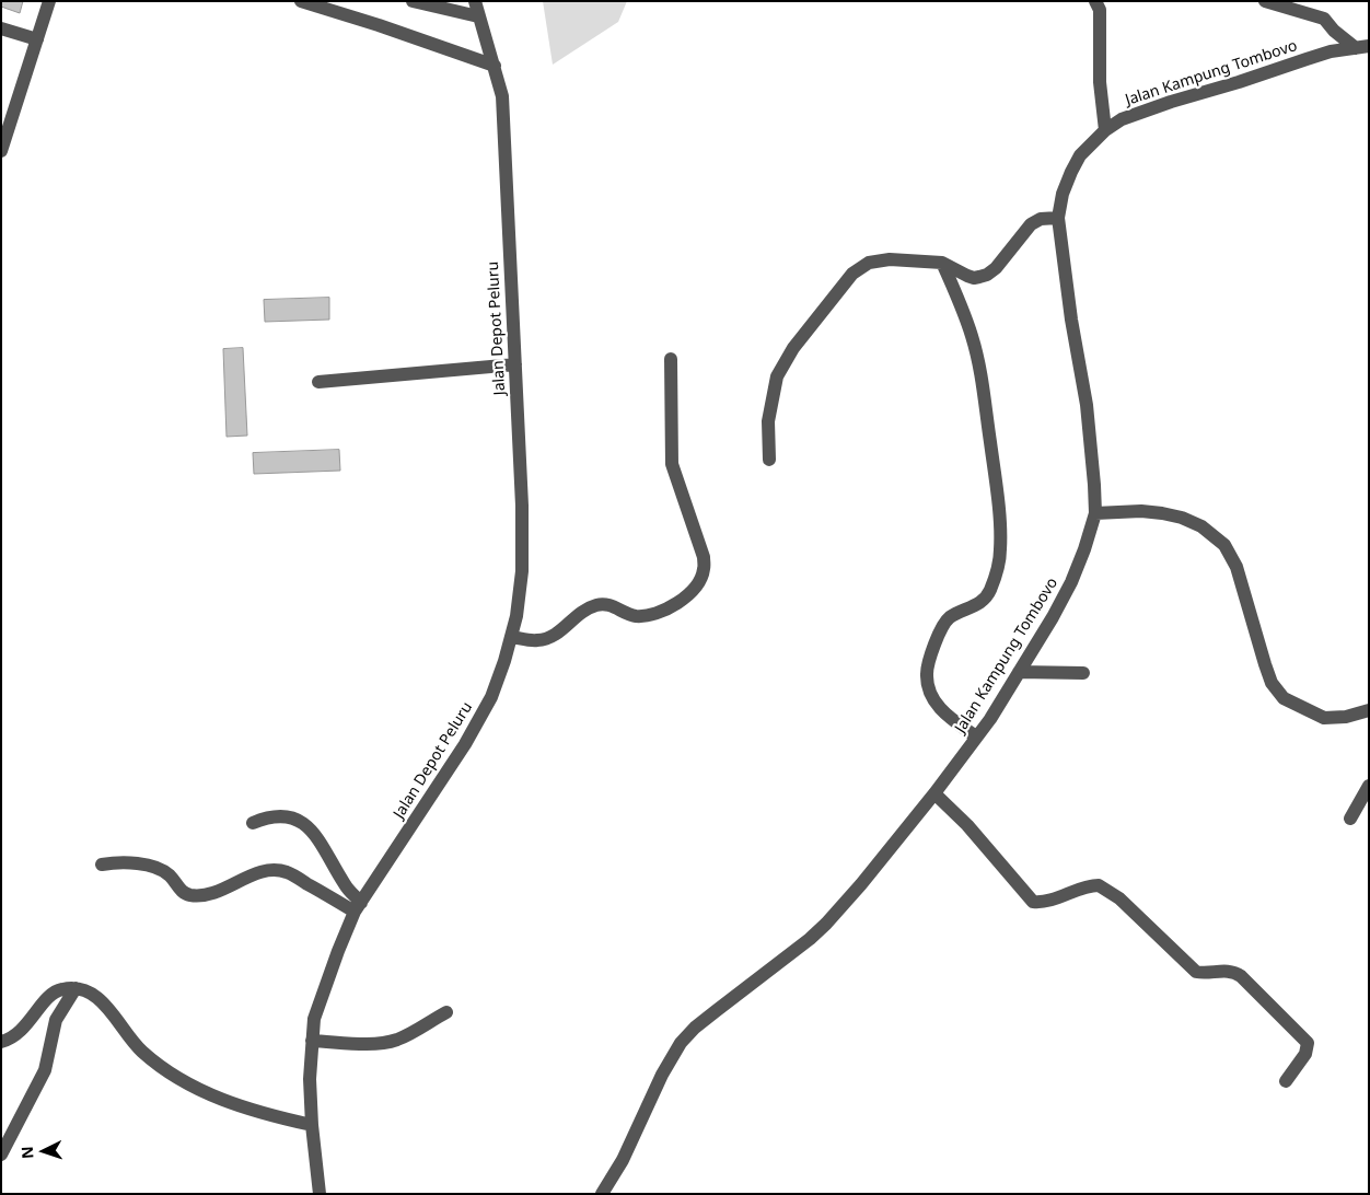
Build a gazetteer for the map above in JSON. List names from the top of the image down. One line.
{"streets":{"street":["Jalan Kampung Tombovo","Jalan Depot Peluru"]},"north":"left"}
